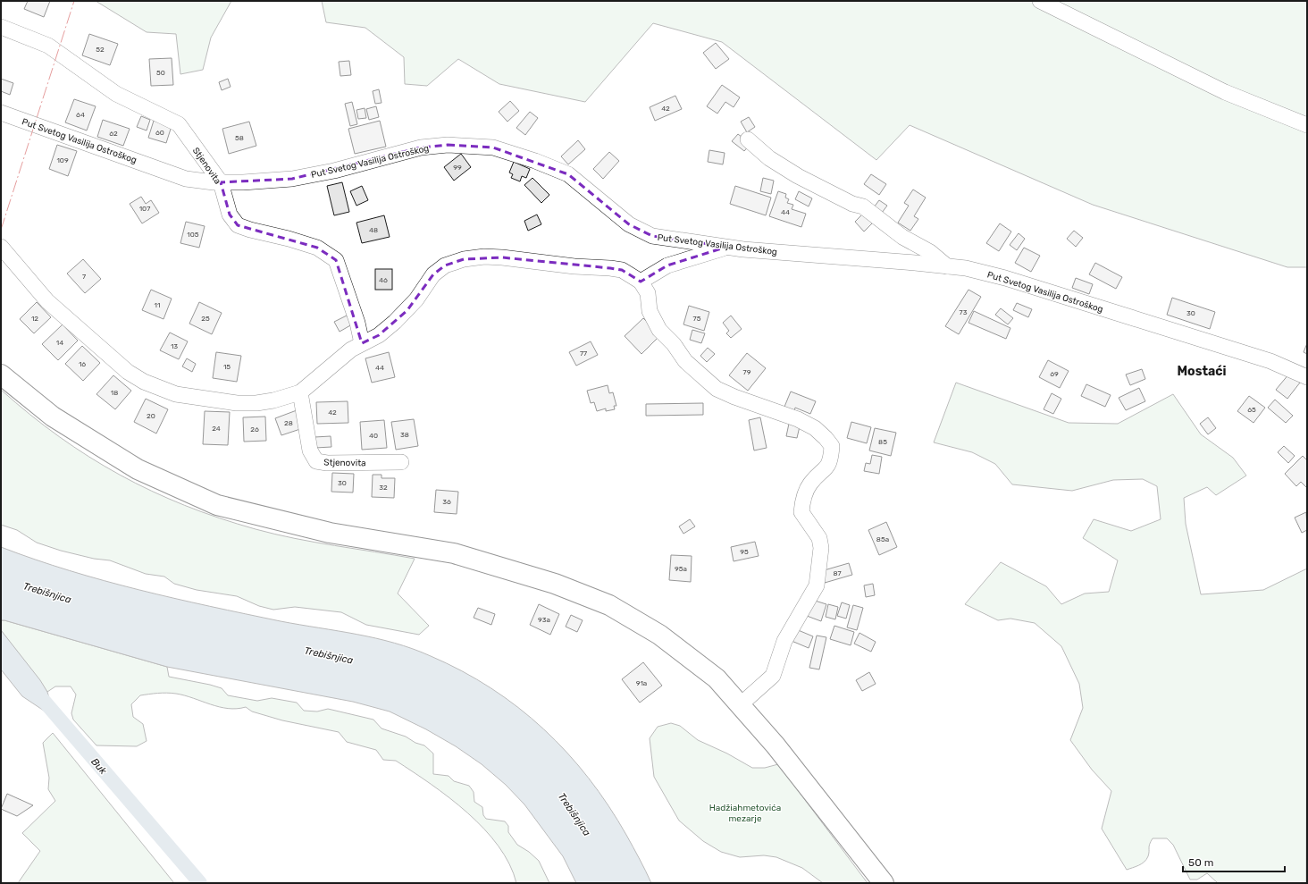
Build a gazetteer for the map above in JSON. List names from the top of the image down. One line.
{"streets":{"street":["Put Svetog Vasilija Ostroškog","Stjenovita"]},"crossings":[["Put Svetog Vasilija Ostroškog","Stjenovita"]],"districts":["Mostaći"],"water":["Trebišnjica","Buk"],"parks":["Hadžiahmetovića mezarje"],"house_numbers":["52","50","42","64","60","62","58","109","99","107","44","48","105","7","46","11","73","30","12","25","75","14","13","77","16","15","44","79","69","18","65","42","20","28","24","26","38","40","85","30","32","36","85a","95","95a","87","93a","91a"],"scale_bar":"50 m"}
